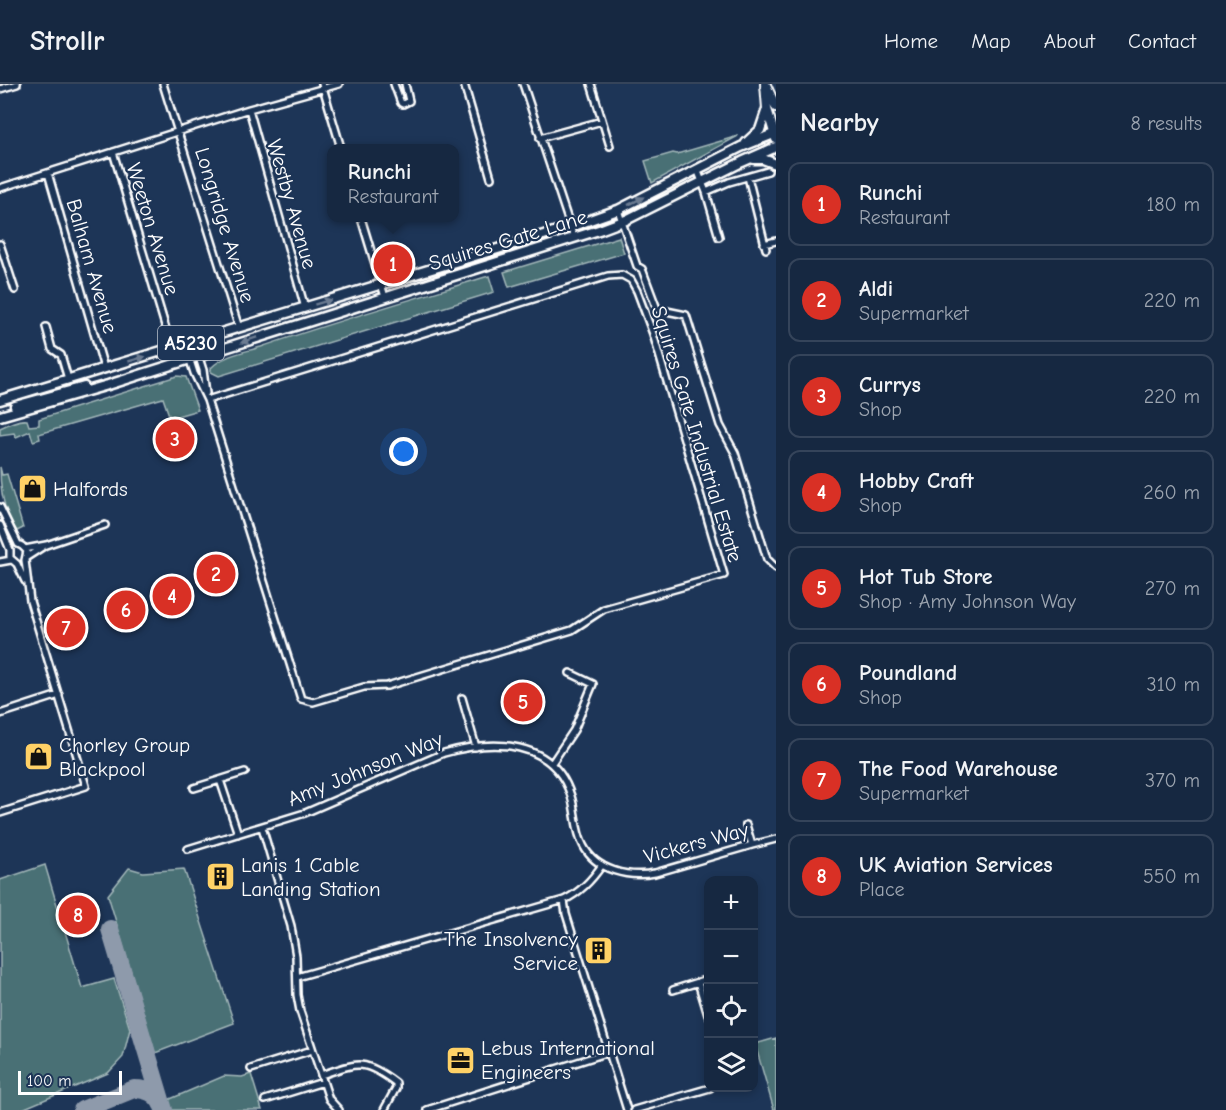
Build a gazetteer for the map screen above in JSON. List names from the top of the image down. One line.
{"streets":{"main road":["Squires Gate Lane","A5230"],"street":["Westby Avenue","Longridge Avenue","Weeton Avenue","Balham Avenue","Squires Gate Industrial Estate","Amy Johnson Way","Vickers Way"]},"crossings":[["Westby Avenue","Squires Gate Lane"],["Longridge Avenue","Squires Gate Lane"],["Weeton Avenue","Squires Gate Lane"],["Squires Gate Lane","Balham Avenue"],["Squires Gate Lane","Squires Gate Industrial Estate"],["Amy Johnson Way","Vickers Way"]],"places":{"shop":["Halfords","Chorley Group Blackpool"],"building":["Lanis 1 Cable Landing Station","The Insolvency Service"],"office":["Lebus International Engineers"]},"scale_bar":"100 m","page":{"header":"Strollr","nav":["Home","Map","About","Contact"],"heading":["Nearby","8 results"],"popup":["Runchi","Restaurant"],"list":[{"mark":"1","name":"Runchi","note":"Restaurant","value":"180 m"},{"mark":"2","name":"Aldi","note":"Supermarket","value":"220 m"},{"mark":"3","name":"Currys","note":"Shop","value":"220 m"},{"mark":"4","name":"Hobby Craft","note":"Shop","value":"260 m"},{"mark":"5","name":"Hot Tub Store","note":"Shop · Amy Johnson Way","value":"270 m"},{"mark":"6","name":"Poundland","note":"Shop","value":"310 m"},{"mark":"7","name":"The Food Warehouse","note":"Supermarket","value":"370 m"},{"mark":"8","name":"UK Aviation Services","note":"Place","value":"550 m"}],"pins":["1","3","2","4","6","7","5","8"],"map_buttons":["+","−"],"scale":"100 m"}}
